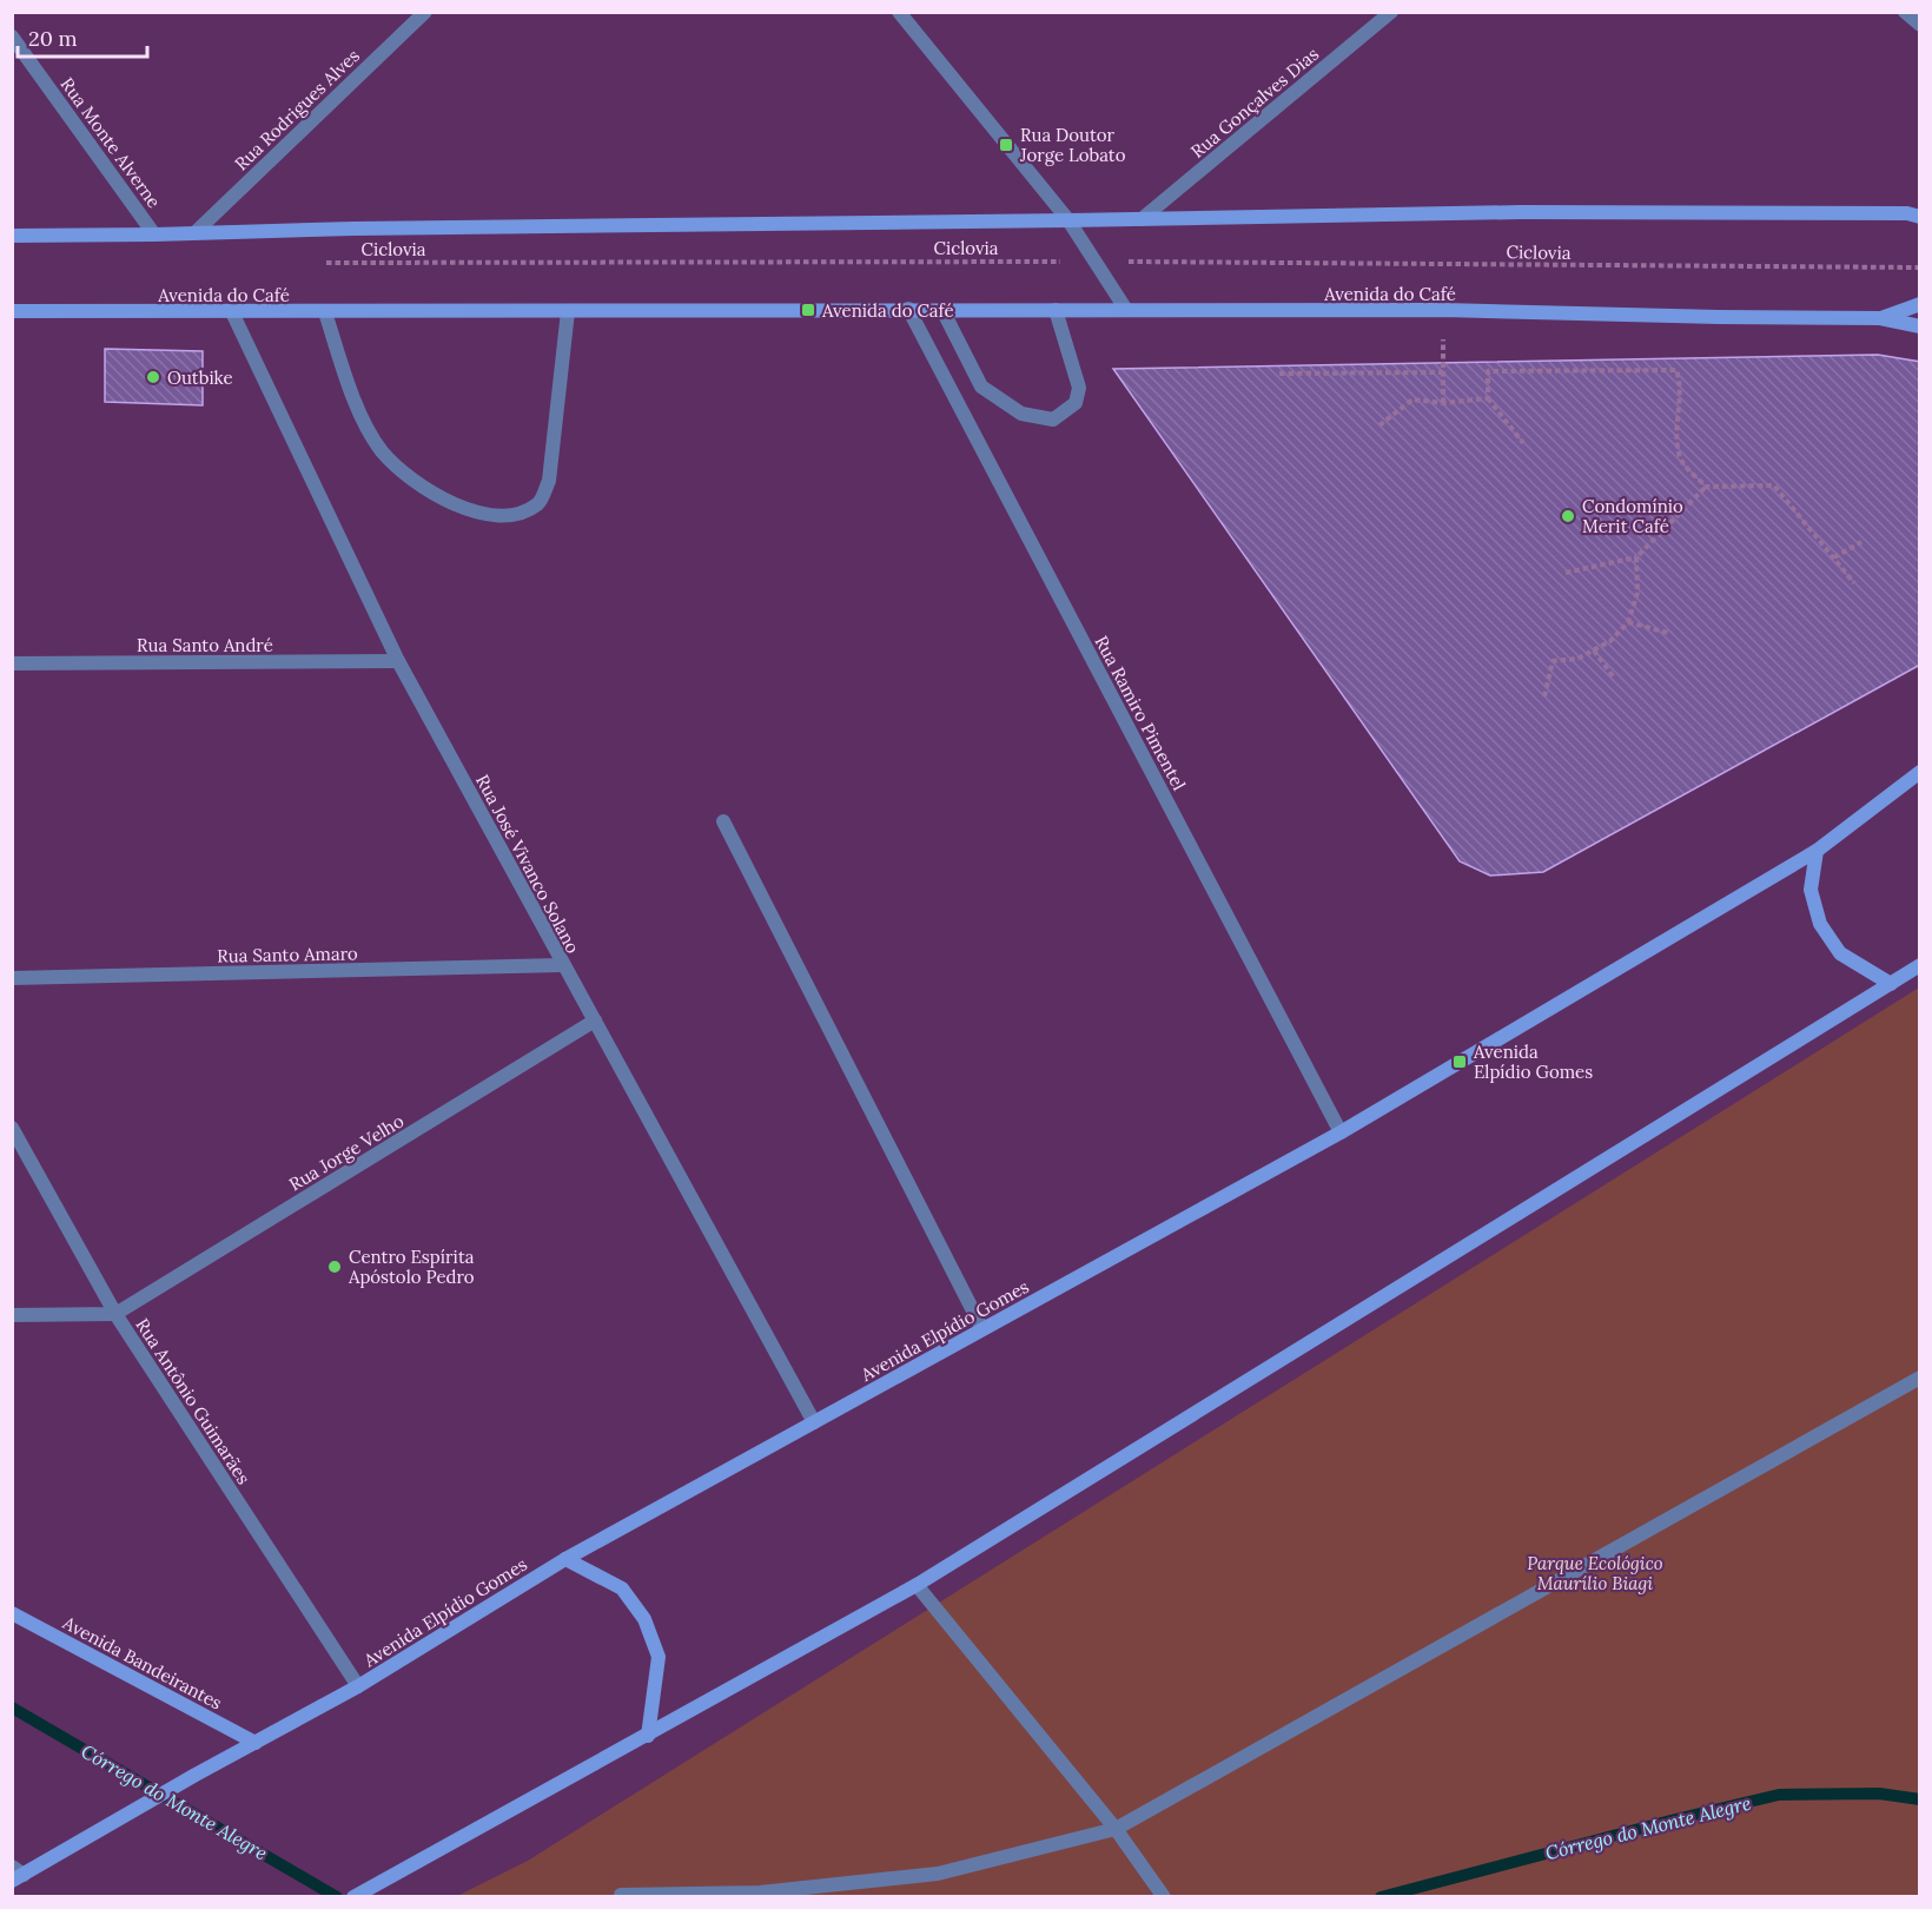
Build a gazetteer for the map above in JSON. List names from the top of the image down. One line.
{"streets":{"main road":["Avenida do Café","Avenida Elpídio Gomes","Avenida Bandeirantes"],"street":["Rua Gonçalves Dias","Rua Rodrigues Alves","Rua Monte Alverne","Rua Santo André","Rua Ramiro Pimentel","Rua José Vivanco Solano","Rua Santo Amaro","Rua Jorge Velho","Rua Antônio Guimarães"],"path":["Ciclovia"]},"crossings":[["Avenida do Café","Rua Ramiro Pimentel"],["Avenida do Café","Rua José Vivanco Solano"],["Rua Santo André","Rua José Vivanco Solano"],["Rua Ramiro Pimentel","Avenida Elpídio Gomes"],["Rua José Vivanco Solano","Rua Santo Amaro"],["Rua José Vivanco Solano","Rua Jorge Velho"],["Rua José Vivanco Solano","Avenida Elpídio Gomes"],["Rua Jorge Velho","Rua Antônio Guimarães"],["Avenida Elpídio Gomes","Rua Antônio Guimarães"],["Avenida Elpídio Gomes","Avenida Bandeirantes"]],"water":["Córrego do Monte Alegre"],"parks":["Parque Ecológico Maurílio Biagi"],"places":{"transit":["Rua Doutor Jorge Lobato","Avenida do Café","Avenida Elpídio Gomes"],"other":["Outbike","Condomínio Merit Café","Centro Espírita Apóstolo Pedro"]},"scale_bar":"20 m"}
